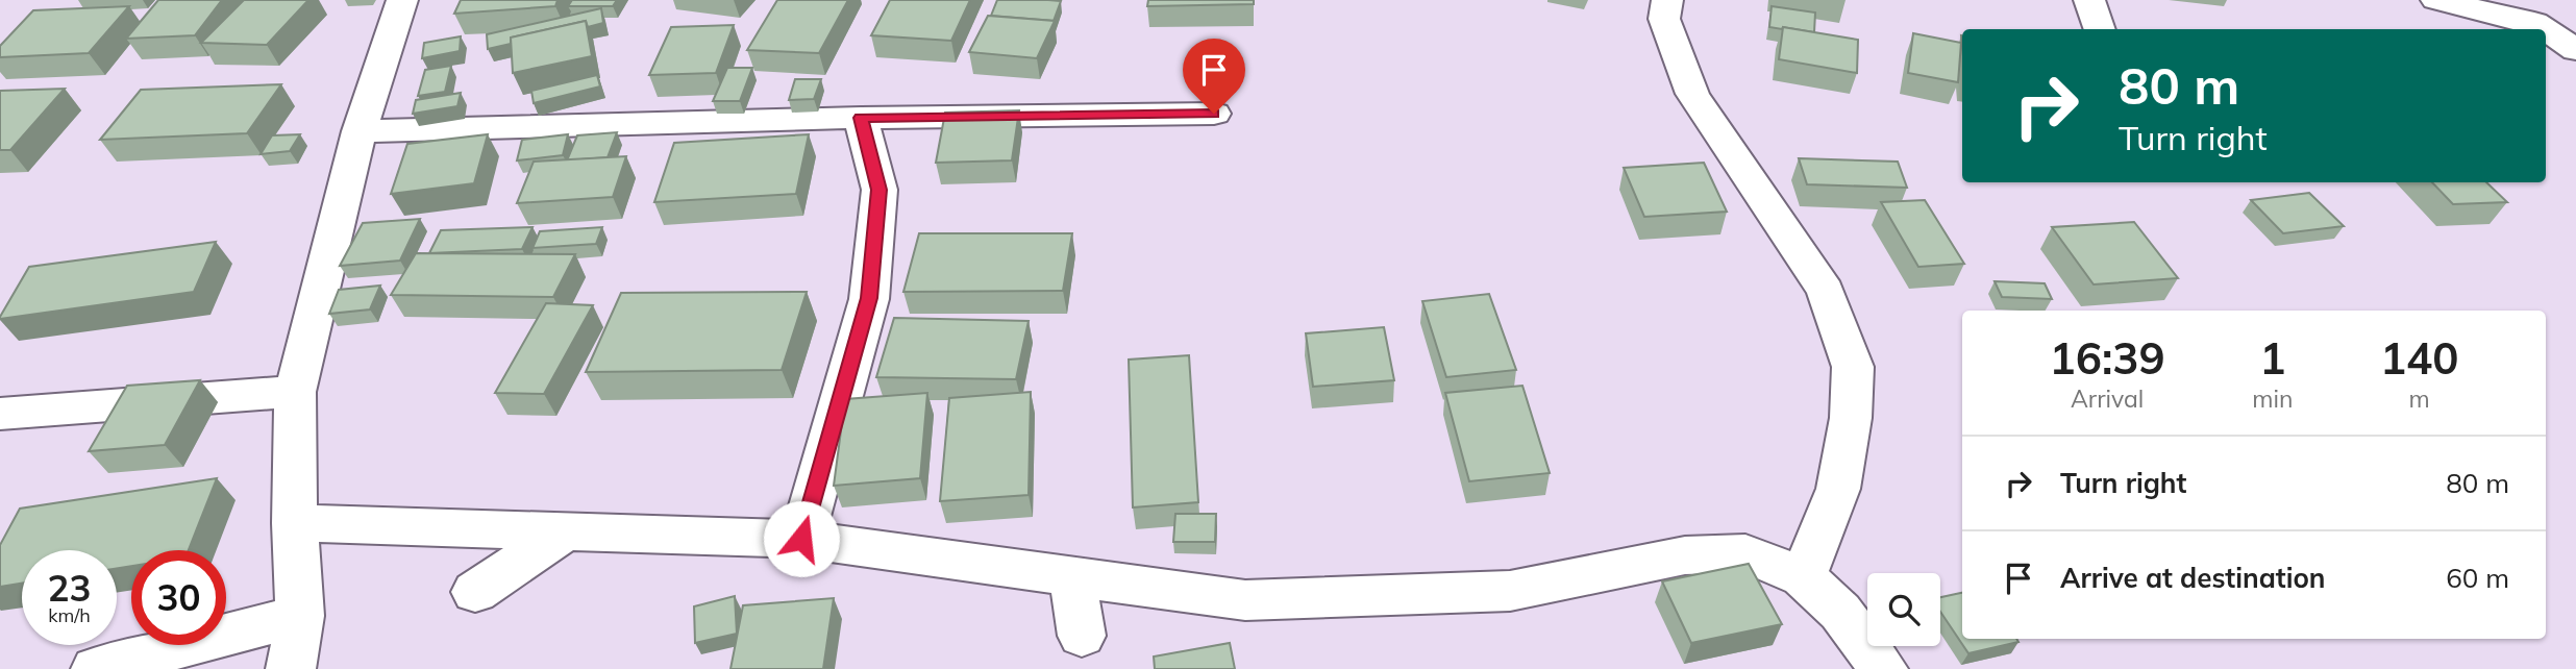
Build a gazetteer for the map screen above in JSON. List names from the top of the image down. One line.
{"page":{"turn":["80 m","Turn right"],"eta":["16:39","Arrival","1","min","140","m"],"list":[{"name":"Turn right","value":"80 m"},{"name":"Arrive at destination","value":"60 m"}],"speed":"23 km/h","limit":"30"}}
